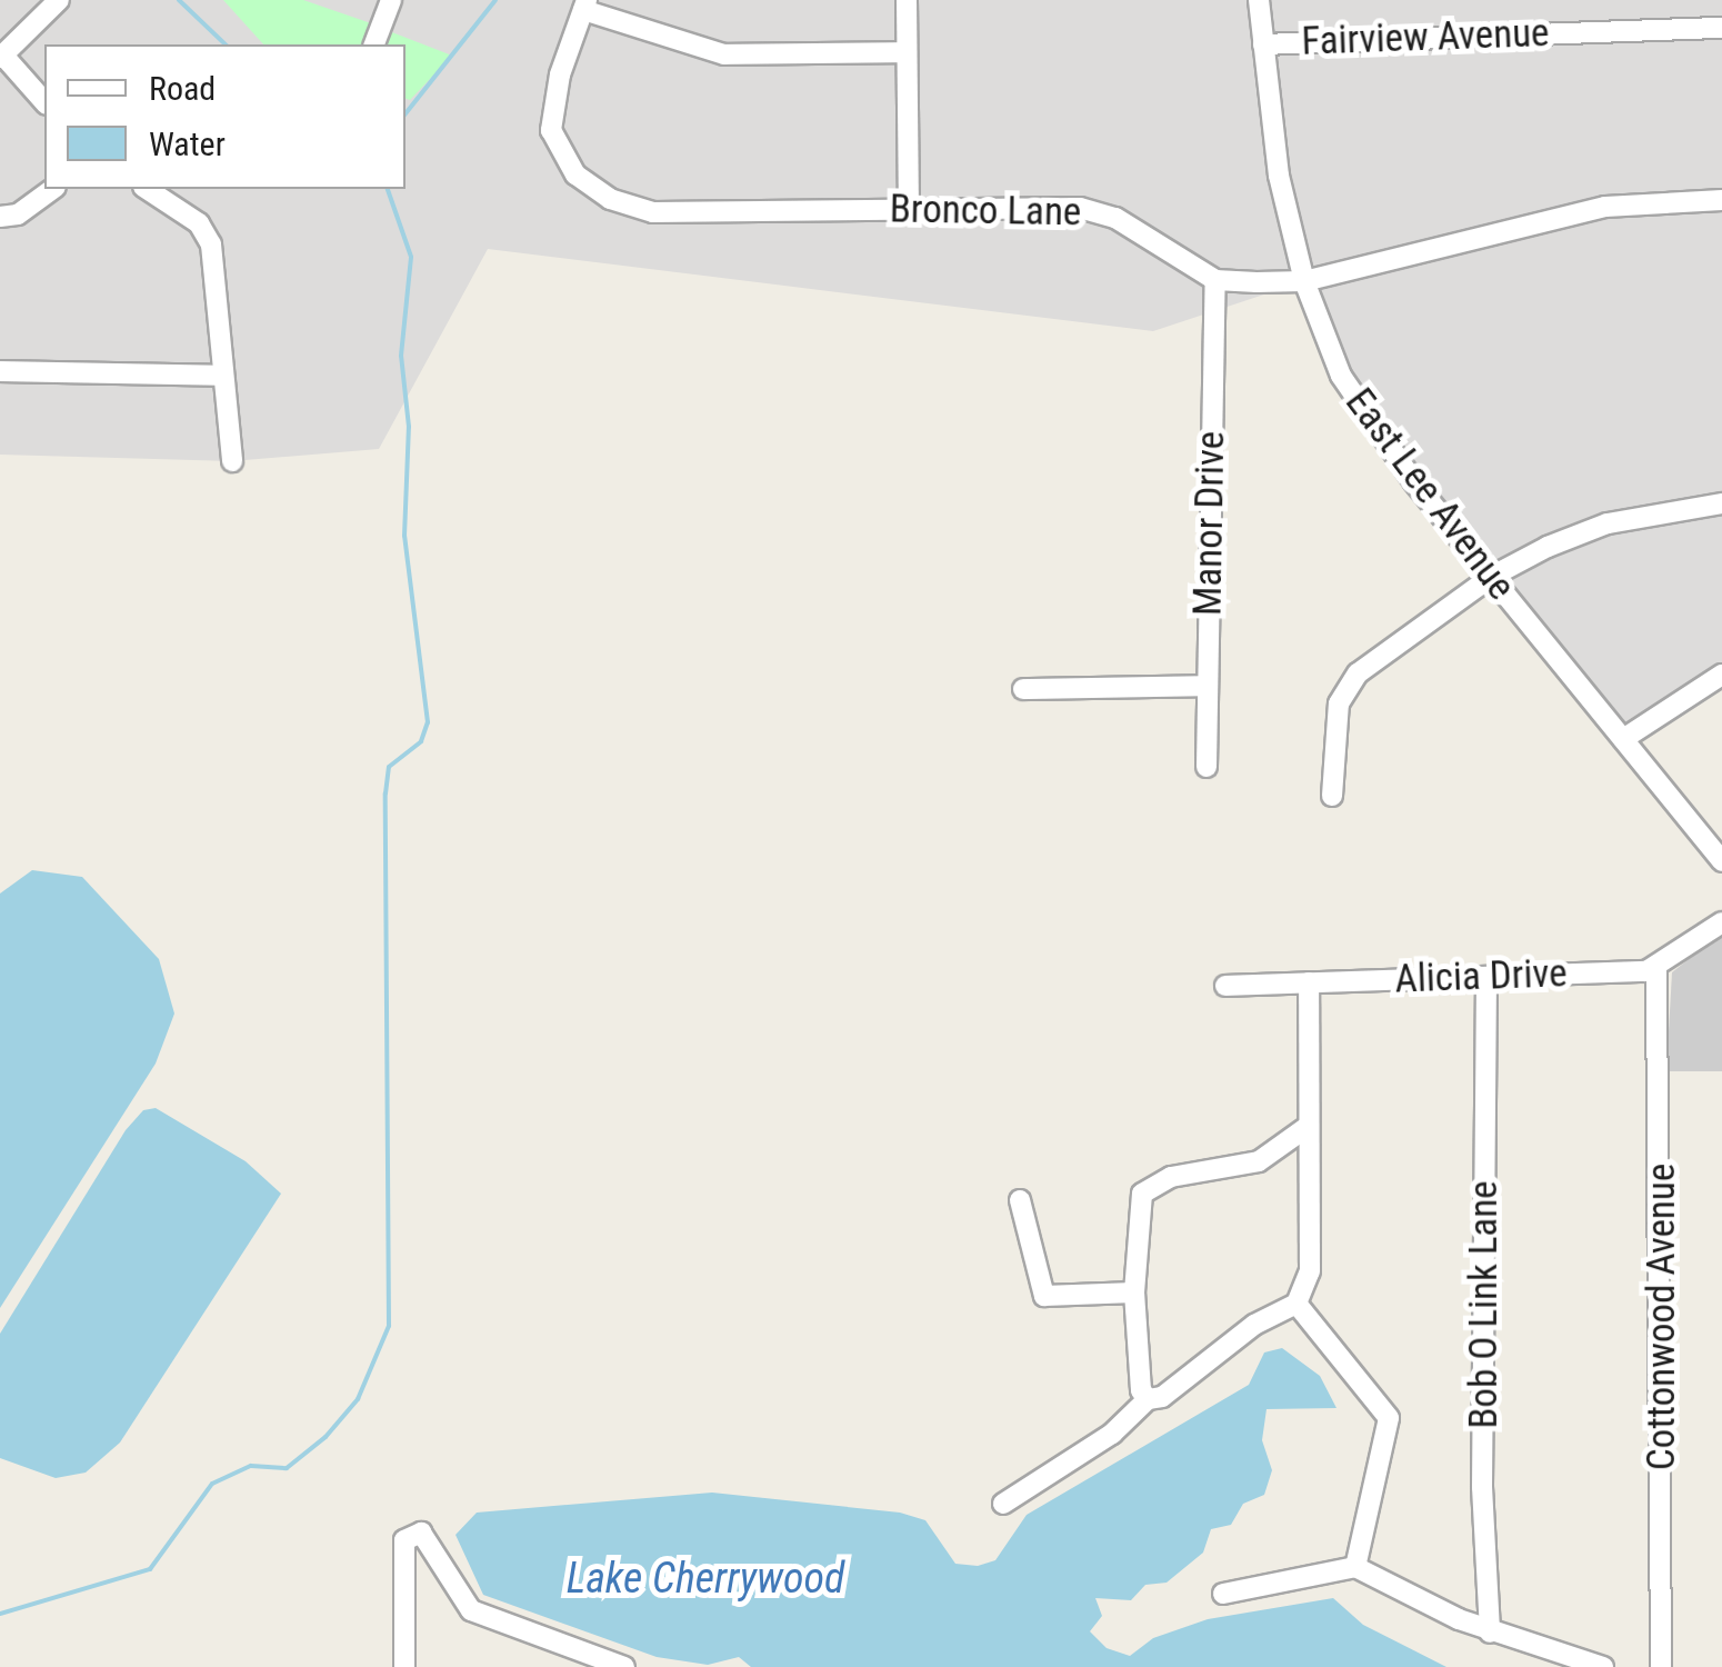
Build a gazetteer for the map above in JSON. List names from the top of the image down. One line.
{"streets":{"street":["Fairview Avenue","Bronco Lane","East Lee Avenue","Manor Drive","Alicia Drive","Bob O Link Lane","Cottonwood Avenue"]},"crossings":[["Fairview Avenue","East Lee Avenue"],["Bronco Lane","East Lee Avenue"],["Bronco Lane","Manor Drive"],["Alicia Drive","Bob O Link Lane"],["Alicia Drive","Cottonwood Avenue"]],"water":["Lake Cherrywood"],"legend":["Road","Water"]}
